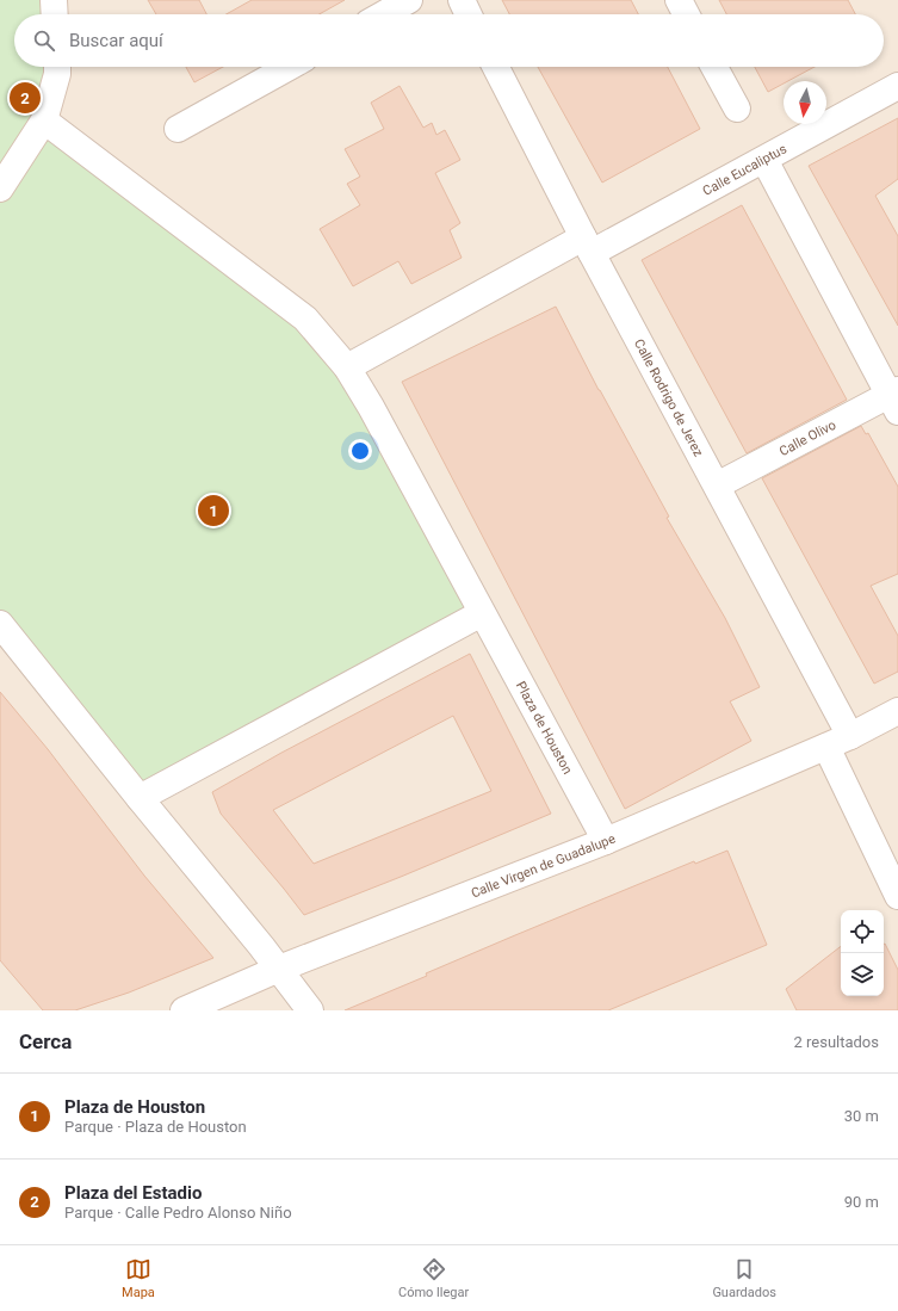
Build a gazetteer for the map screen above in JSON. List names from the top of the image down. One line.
{"streets":{"street":["Calle Eucaliptus","Calle Rodrigo de Jerez","Calle Olivo","Plaza de Houston","Calle Virgen de Guadalupe"]},"crossings":[["Calle Eucaliptus","Calle Rodrigo de Jerez"],["Calle Eucaliptus","Plaza de Houston"],["Calle Rodrigo de Jerez","Calle Olivo"],["Calle Rodrigo de Jerez","Calle Virgen de Guadalupe"],["Plaza de Houston","Calle Virgen de Guadalupe"]],"north":"bottom","page":{"search":"Buscar aquí","pins":["2","1"],"heading":["Cerca","2 resultados"],"list":[{"mark":"1","name":"Plaza de Houston","note":"Parque · Plaza de Houston","value":"30 m"},{"mark":"2","name":"Plaza del Estadio","note":"Parque · Calle Pedro Alonso Niño","value":"90 m"}],"nav":["Mapa","Cómo llegar","Guardados"]}}
